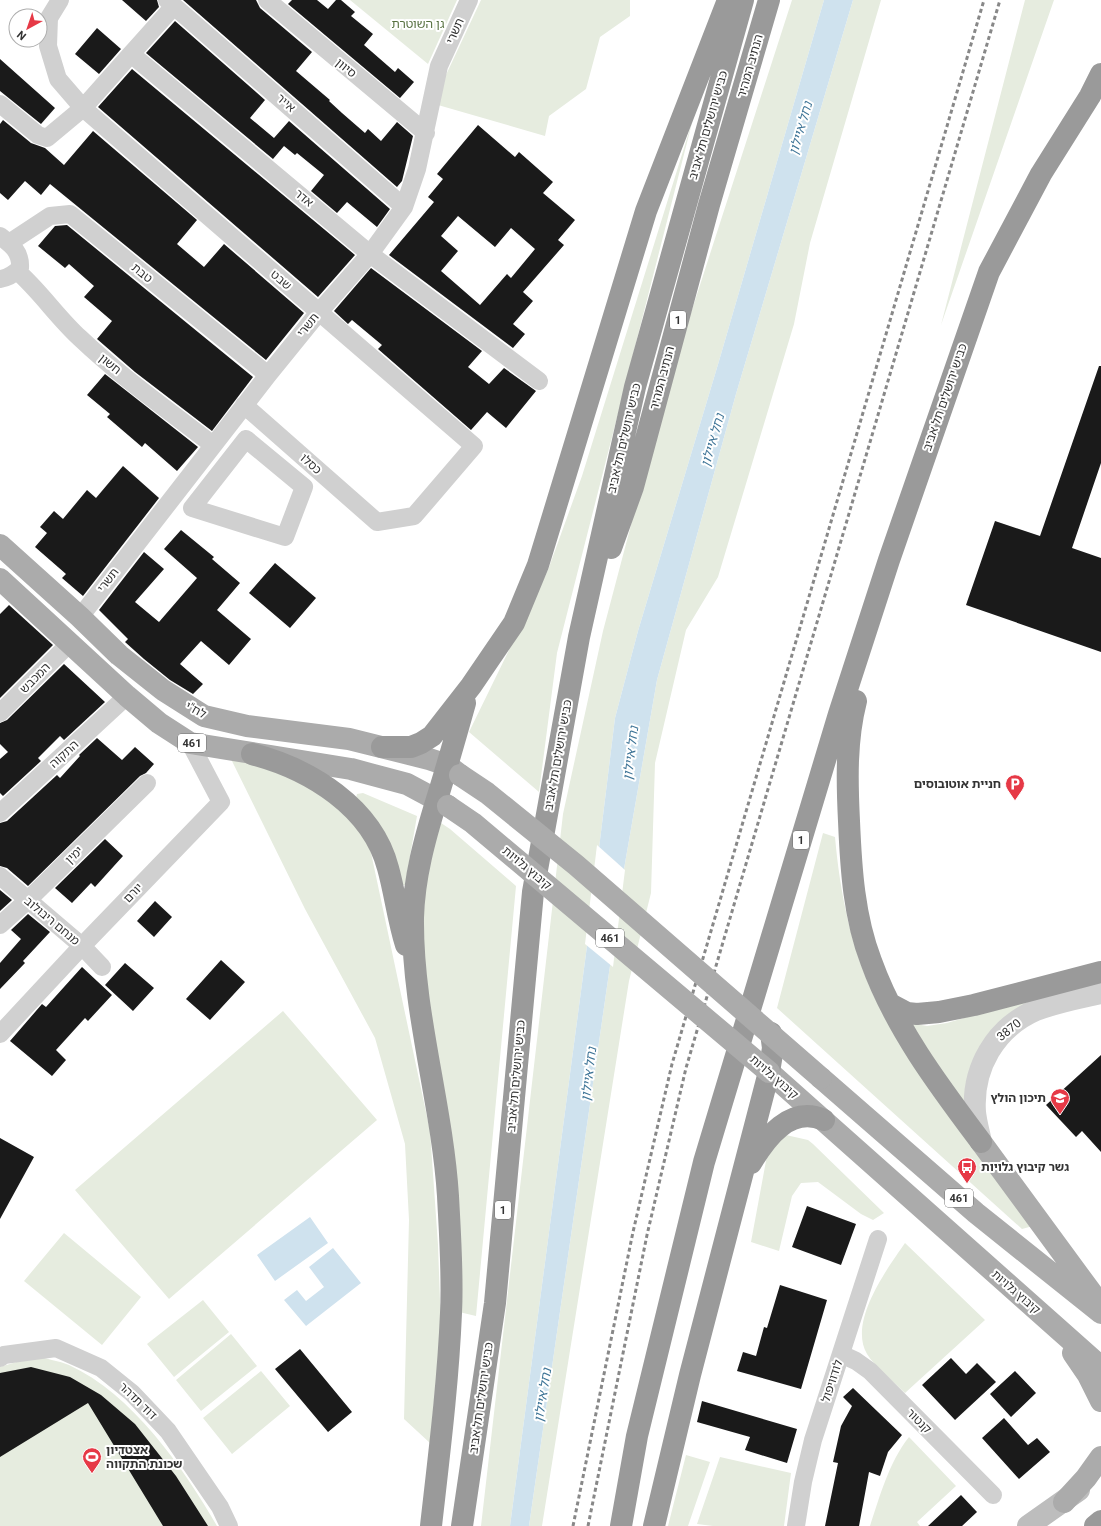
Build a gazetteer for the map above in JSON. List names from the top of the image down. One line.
{"streets":{"highway":["הנתיב המהיר","כביש ירושלים תל אביב","1"],"main road":["לח\"י","461","קיבוץ גלויות"],"street":["תשרי","סיוון","אייר","אדר","טבת","שבט","חשון","כסלו","המכבש","התקוה","ימין","יורם","מנחם ריבולוב","3870","לודוויפול","דוד תדהר","קנטור"]},"crossings":[["תשרי","סיוון"],["תשרי","אייר"],["תשרי","אדר"],["תשרי","טבת"],["תשרי","שבט"],["תשרי","חשון"],["תשרי","כסלו"],["תשרי","לח\"י"],["הנתיב המהיר","כביש ירושלים תל אביב"],["שבט","כסלו"],["המכבש","461"],["לח\"י","461"],["461","התקוה"],["461","קיבוץ גלויות"],["461","יורם"],["ימין","מנחם ריבולוב"],["יורם","מנחם ריבולוב"],["לודוויפול","קנטור"]],"water":["נחל איילון"],"parks":["גן השוטרת"],"places":{"parking":["חניית אוטובוסים"],"school or university":["תיכון הולץ"],"bus stop":["גשר קיבוץ גלויות"],"sports":["אצטדיון שכונת התקווה"]},"north":"bottom left"}
